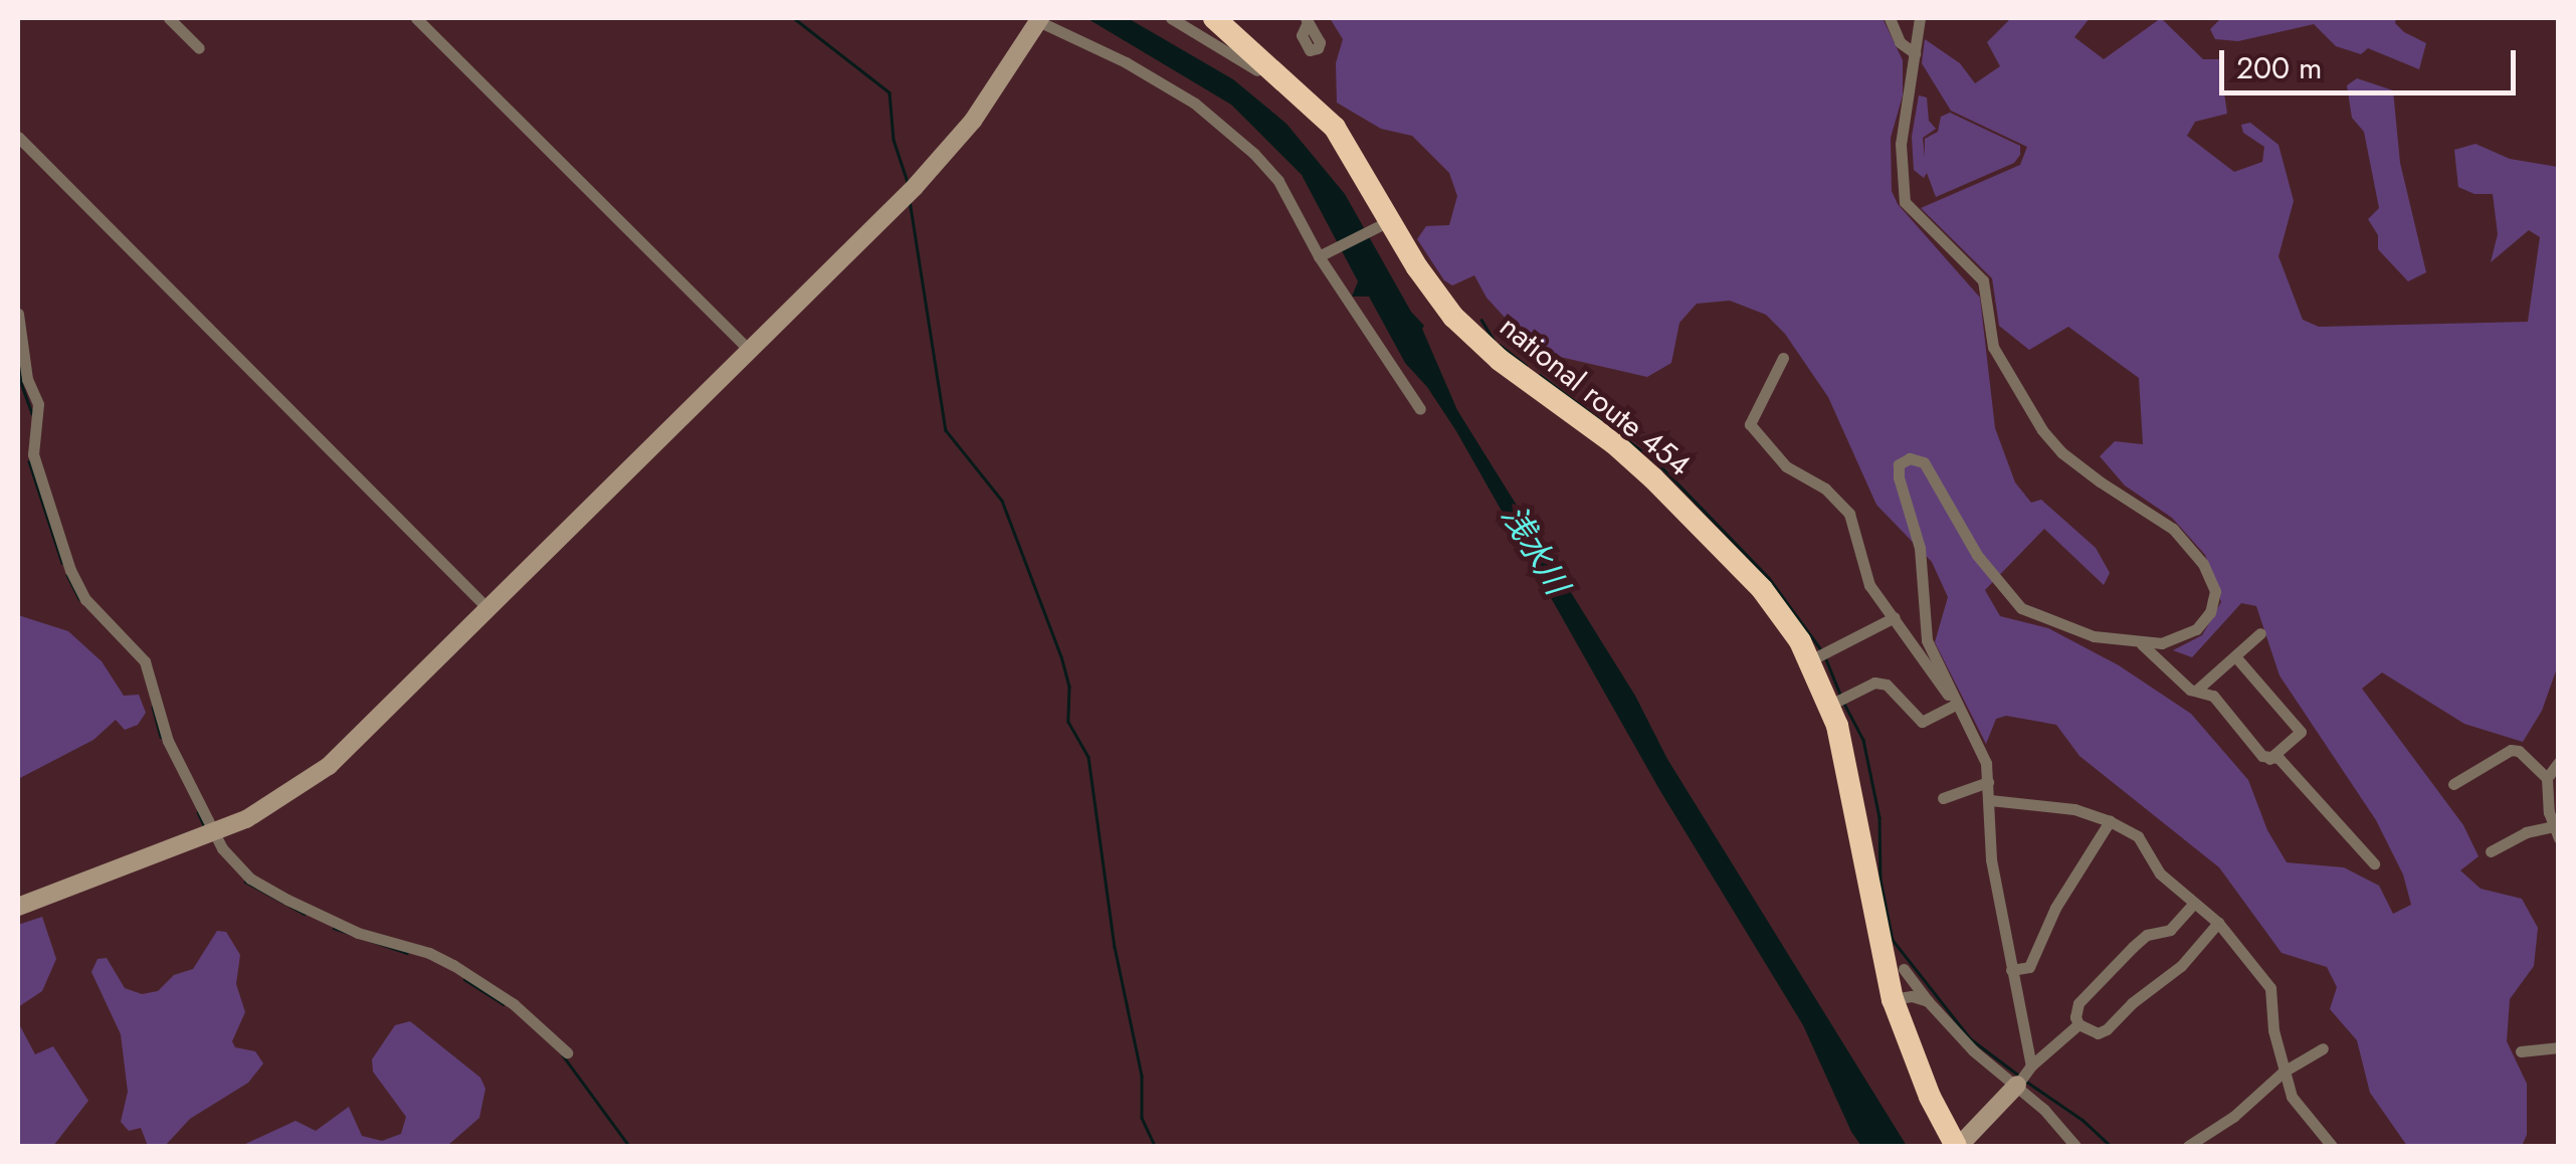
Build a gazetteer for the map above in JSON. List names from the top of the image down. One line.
{"streets":{"highway":["national route 454"]},"water":["浅水川"],"scale_bar":"200 m"}
